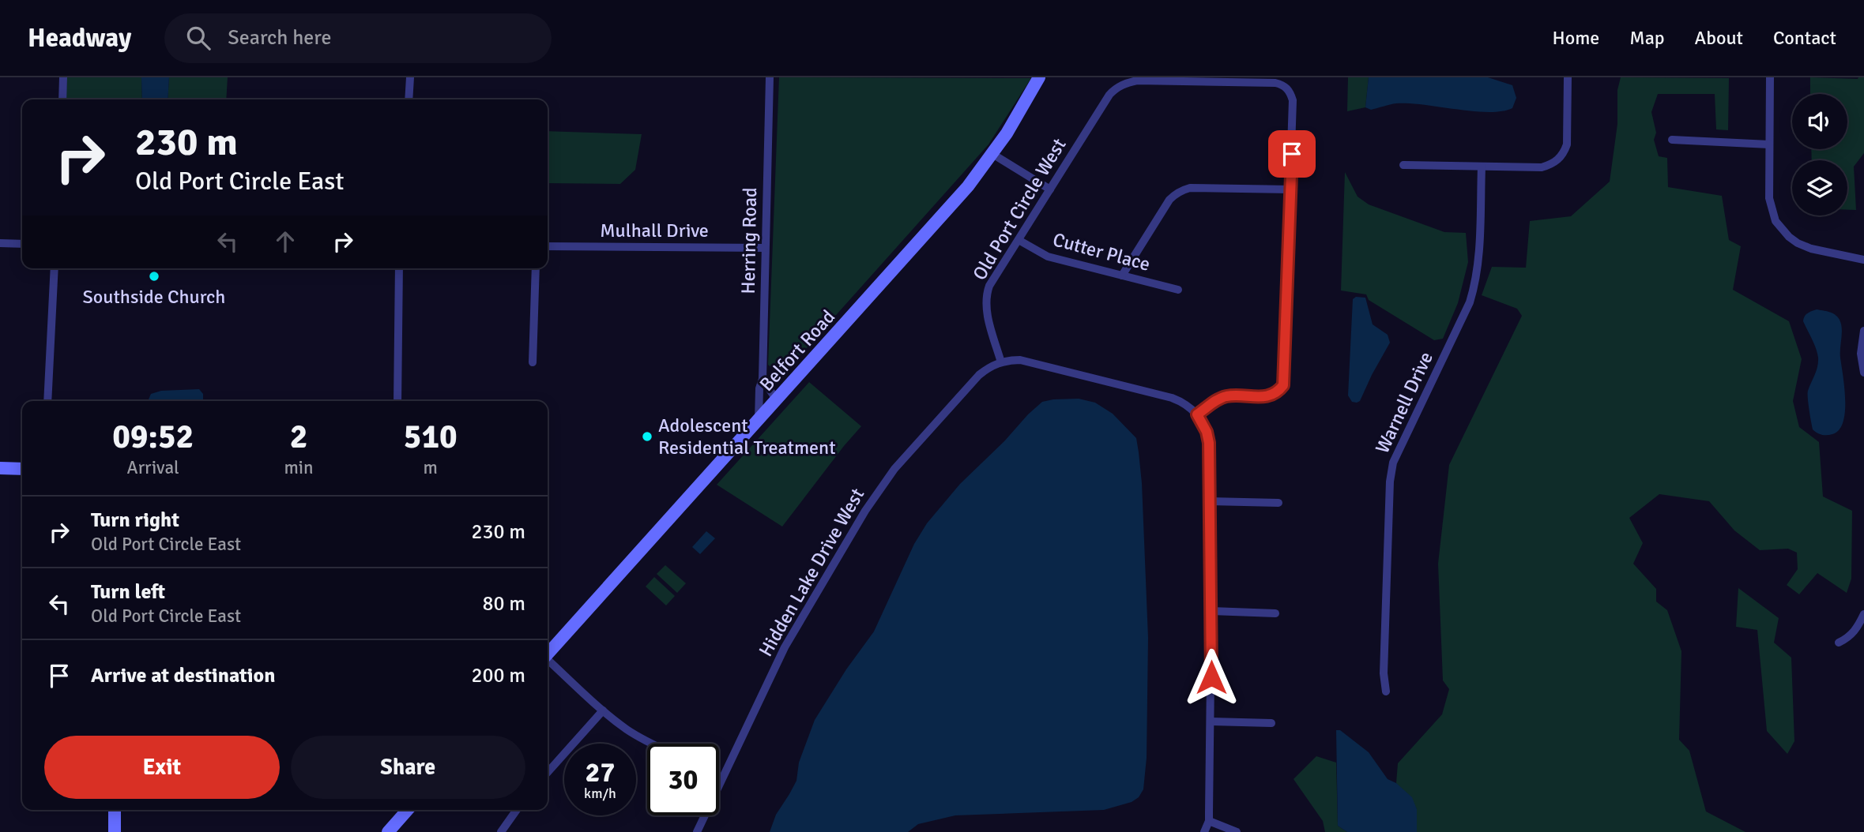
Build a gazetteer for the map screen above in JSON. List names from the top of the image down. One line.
{"streets":{"street":["Old Port Circle West","Mulhall Drive","Herring Road","Cutter Place","Belfort Road","Warnell Drive","Hidden Lake Drive West"]},"crossings":[["Old Port Circle West","Cutter Place"],["Old Port Circle West","Hidden Lake Drive West"],["Mulhall Drive","Herring Road"],["Herring Road","Belfort Road"]],"places":["Southside Church","Adolescent Residential Treatment"],"page":{"header":"Headway","search":"Search here","nav":["Home","Map","About","Contact"],"turn":["230 m","Old Port Circle East"],"eta":["09:52","Arrival","2","min","510","m"],"list":[{"name":"Turn right","note":"Old Port Circle East","value":"230 m"},{"name":"Turn left","note":"Old Port Circle East","value":"80 m"},{"name":"Arrive at destination","value":"200 m"}],"buttons":["Exit","Share"],"speed":"27 km/h","limit":"30"}}
